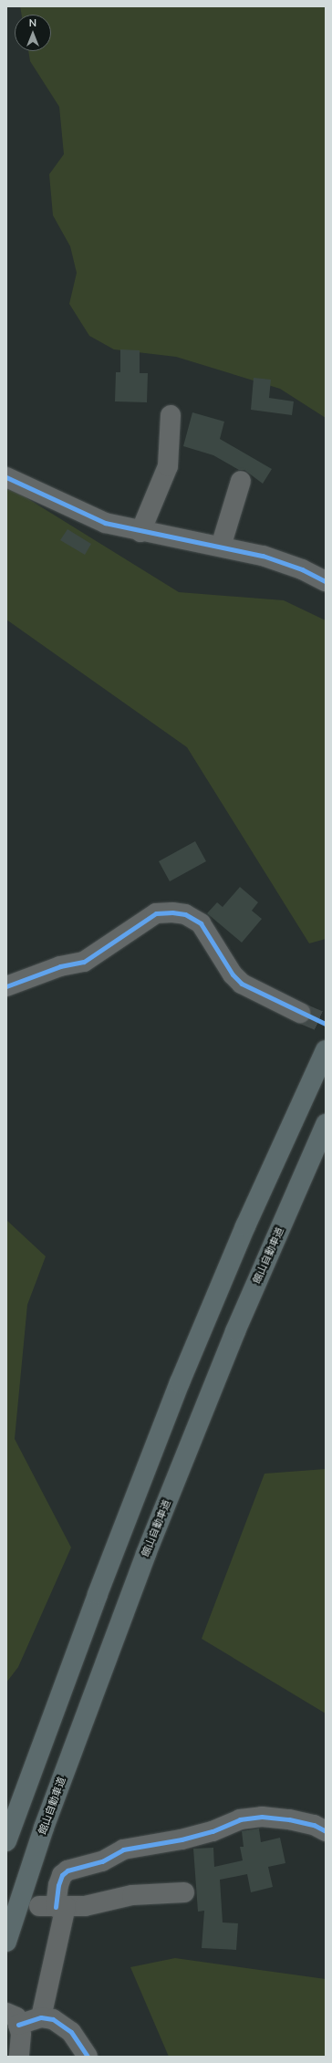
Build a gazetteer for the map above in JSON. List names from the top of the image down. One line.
{"streets":{"highway":["館山自動車道"]},"north":"top"}
